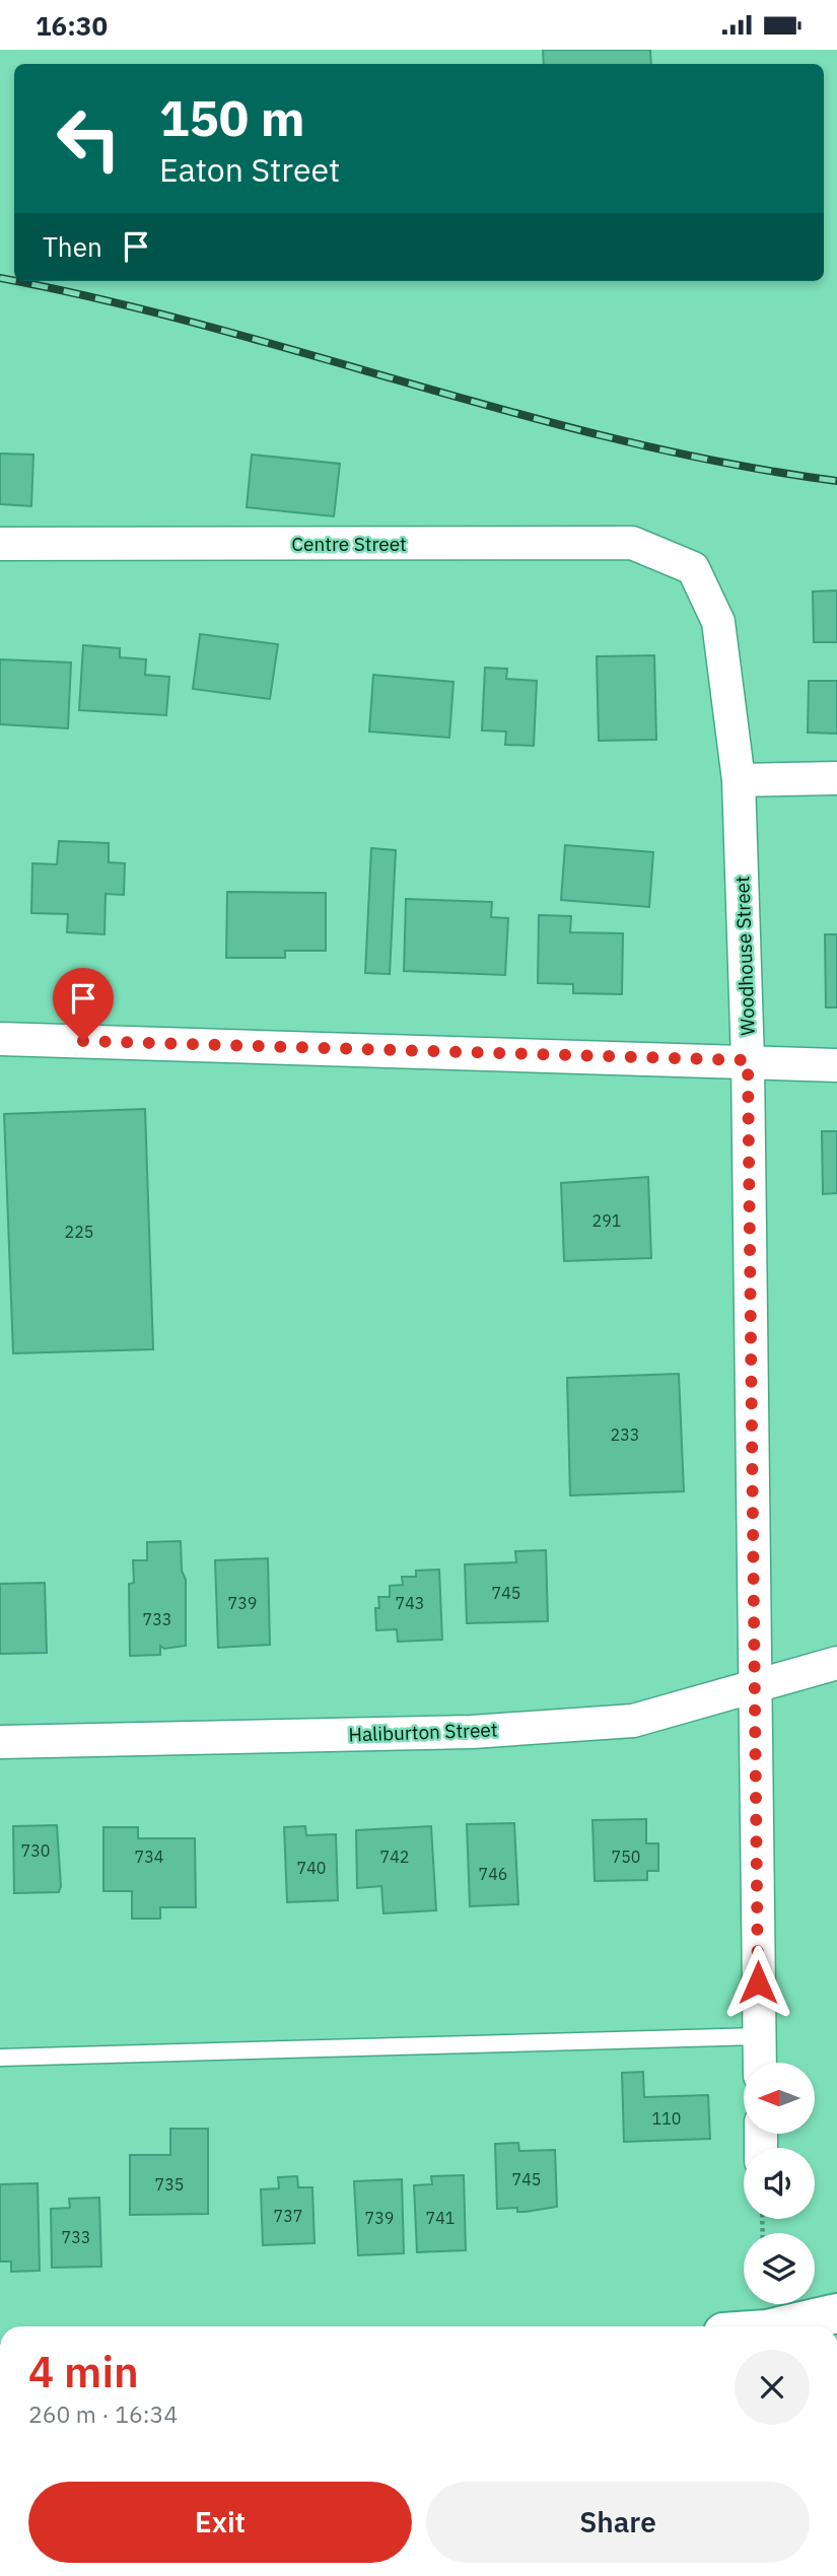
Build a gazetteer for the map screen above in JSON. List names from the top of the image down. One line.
{"streets":{"street":["Centre Street","Woodhouse Street","Haliburton Street"]},"crossings":[["Centre Street","Woodhouse Street"],["Woodhouse Street","Haliburton Street"]],"house_numbers":["291","225","233","745","739","743","733","730","734","742","750","740","746","110","745","735","737","739","741","733"],"north":"left","page":{"status":"16:30","turn":["150 m","Eaton Street"],"then":"Then","heading":["4 min","260 m · 16:34"],"buttons":["Exit","Share"]}}
